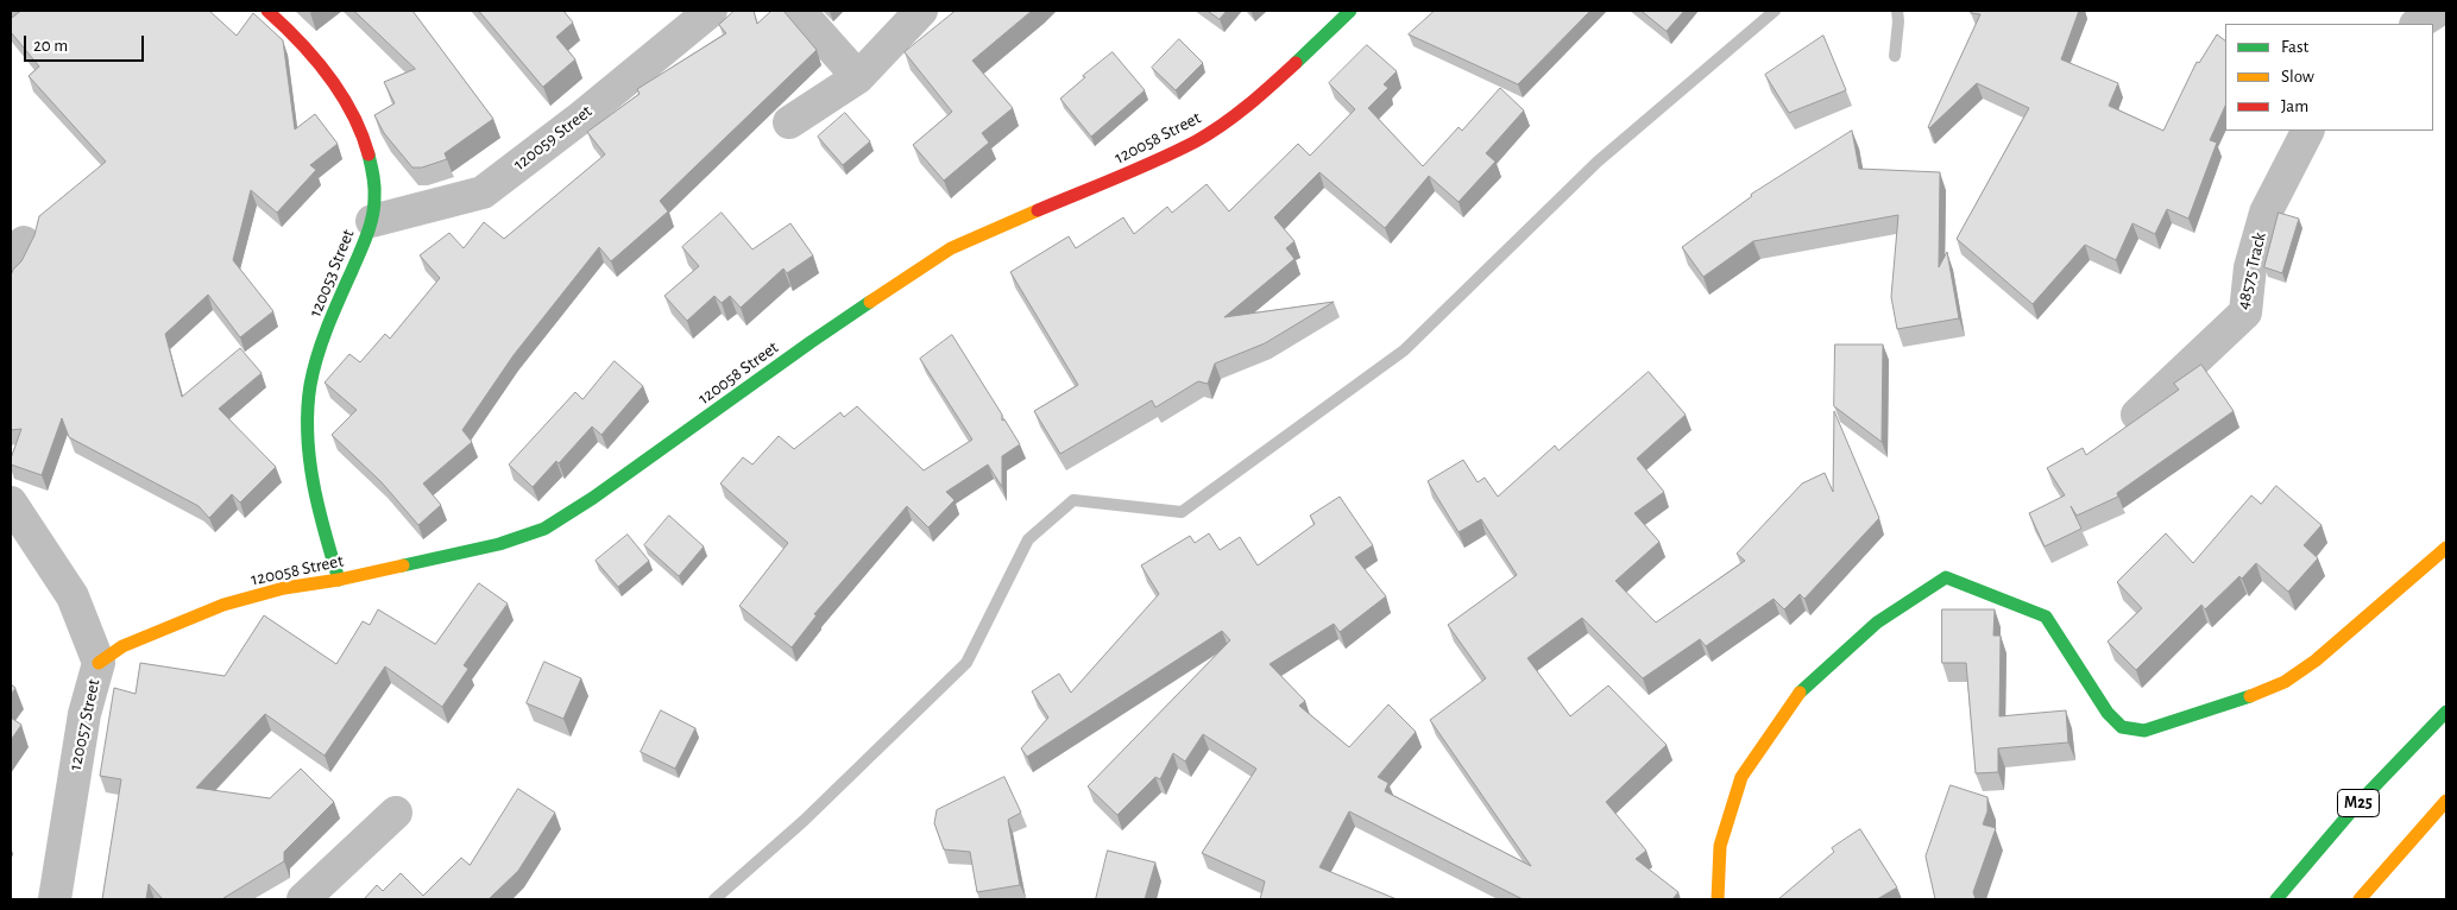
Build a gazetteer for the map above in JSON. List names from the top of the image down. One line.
{"streets":{"street":["120059 Street","120058 Street","48575 Track","120053 Street","120057 Street","M25"]},"crossings":[["120059 Street","120053 Street"],["120058 Street","120053 Street"],["120058 Street","120057 Street"]],"legend":["Fast","Slow","Jam"],"scale_bar":"20 m"}
